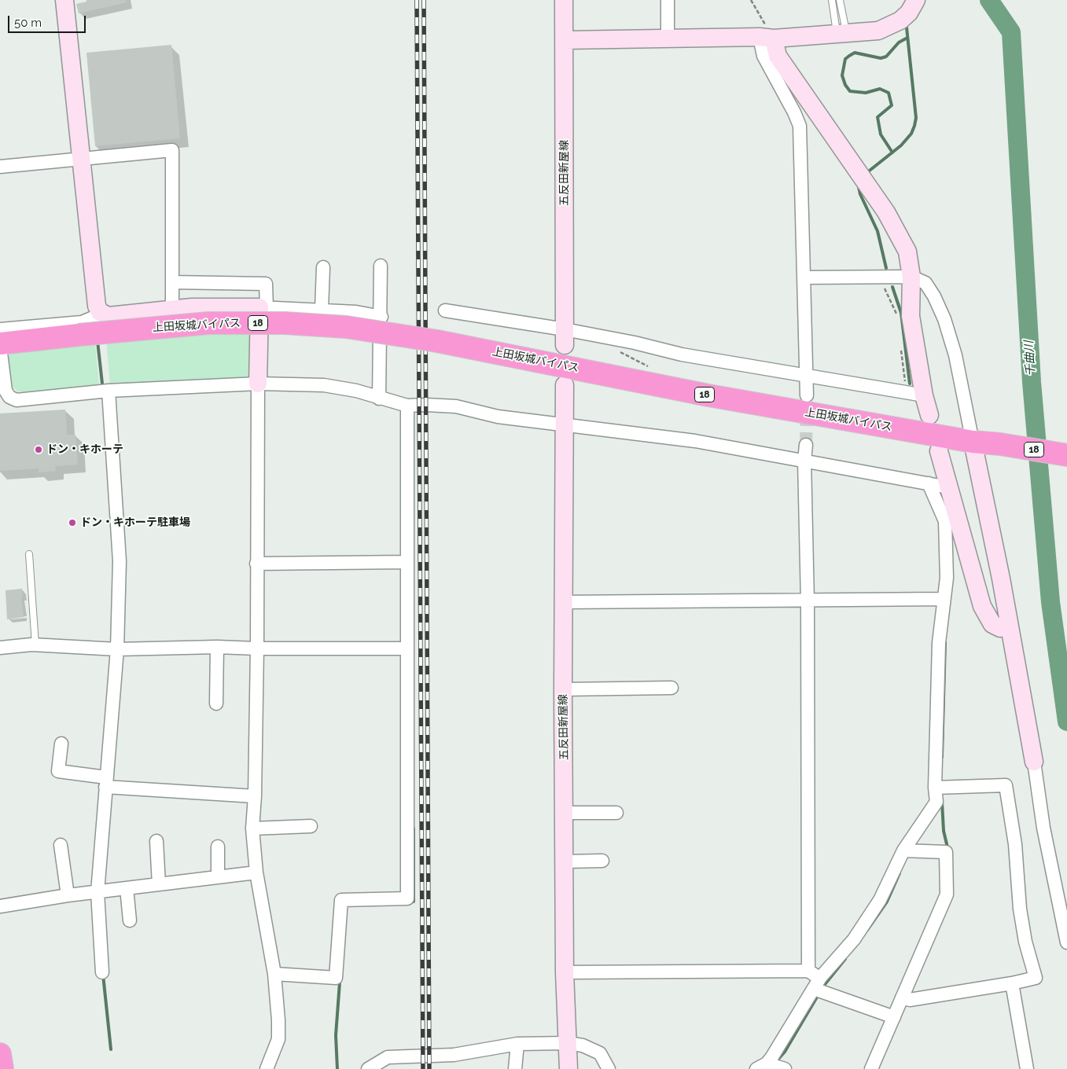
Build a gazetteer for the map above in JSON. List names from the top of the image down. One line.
{"streets":{"highway":["18","上田坂城バイパス"],"street":["五反田新屋線"]},"water":["千曲川"],"places":["ドン・キホーテ","ドン・キホーテ駐車場"],"scale_bar":"50 m"}
